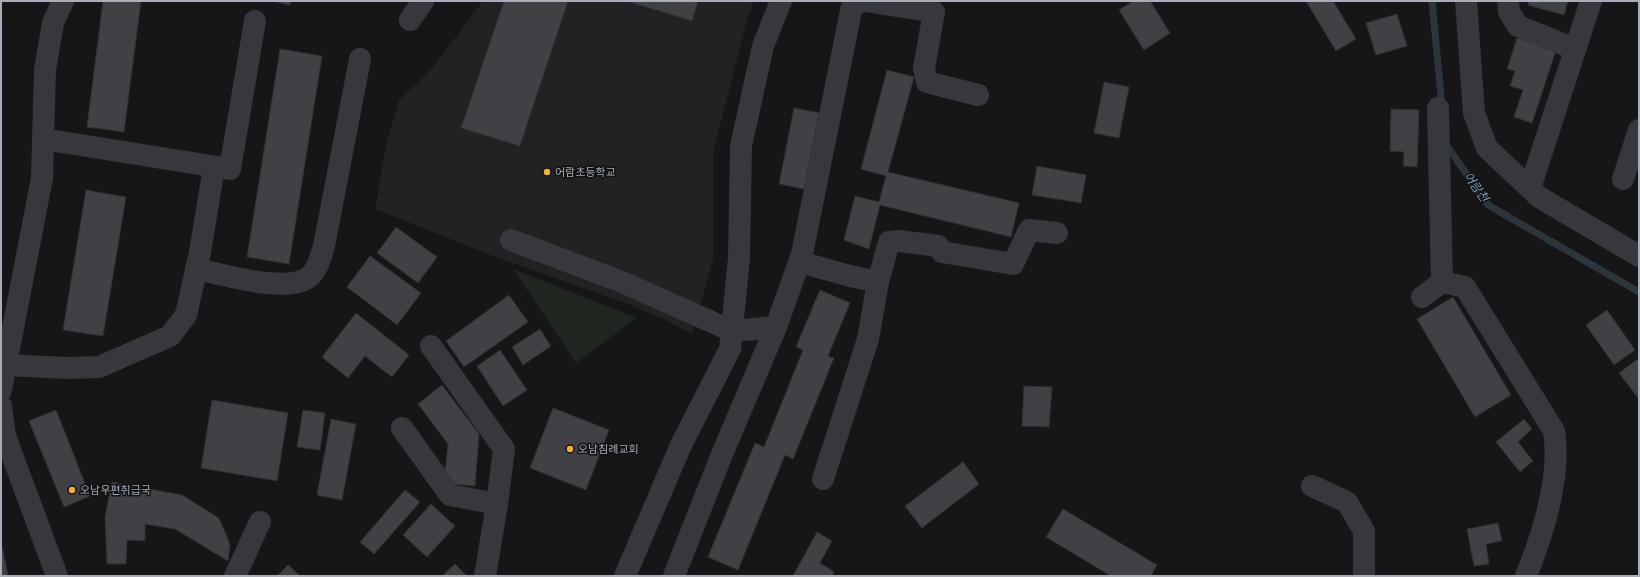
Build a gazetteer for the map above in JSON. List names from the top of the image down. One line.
{"water":["어람천"],"places":["어람초등학교","오남침례교회","오남우편취급국"]}
